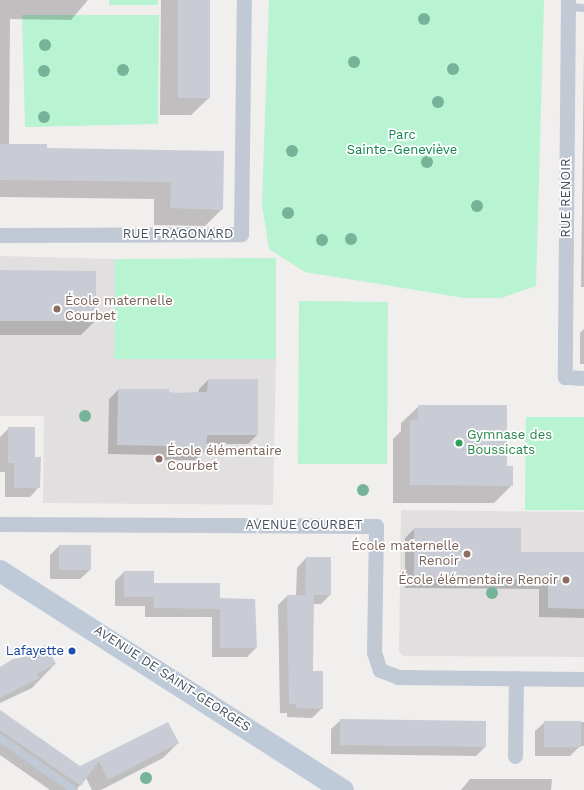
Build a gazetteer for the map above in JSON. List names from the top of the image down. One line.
{"streets":{"main road":["AVENUE DE SAINT-GEORGES"],"street":["RUE RENOIR","RUE FRAGONARD","AVENUE COURBET"]},"parks":["Parc Sainte-Geneviève"],"places":["École maternelle Courbet","Gymnase des Boussicats","École élémentaire Courbet","École maternelle Renoir","École élémentaire Renoir","Lafayette"]}
